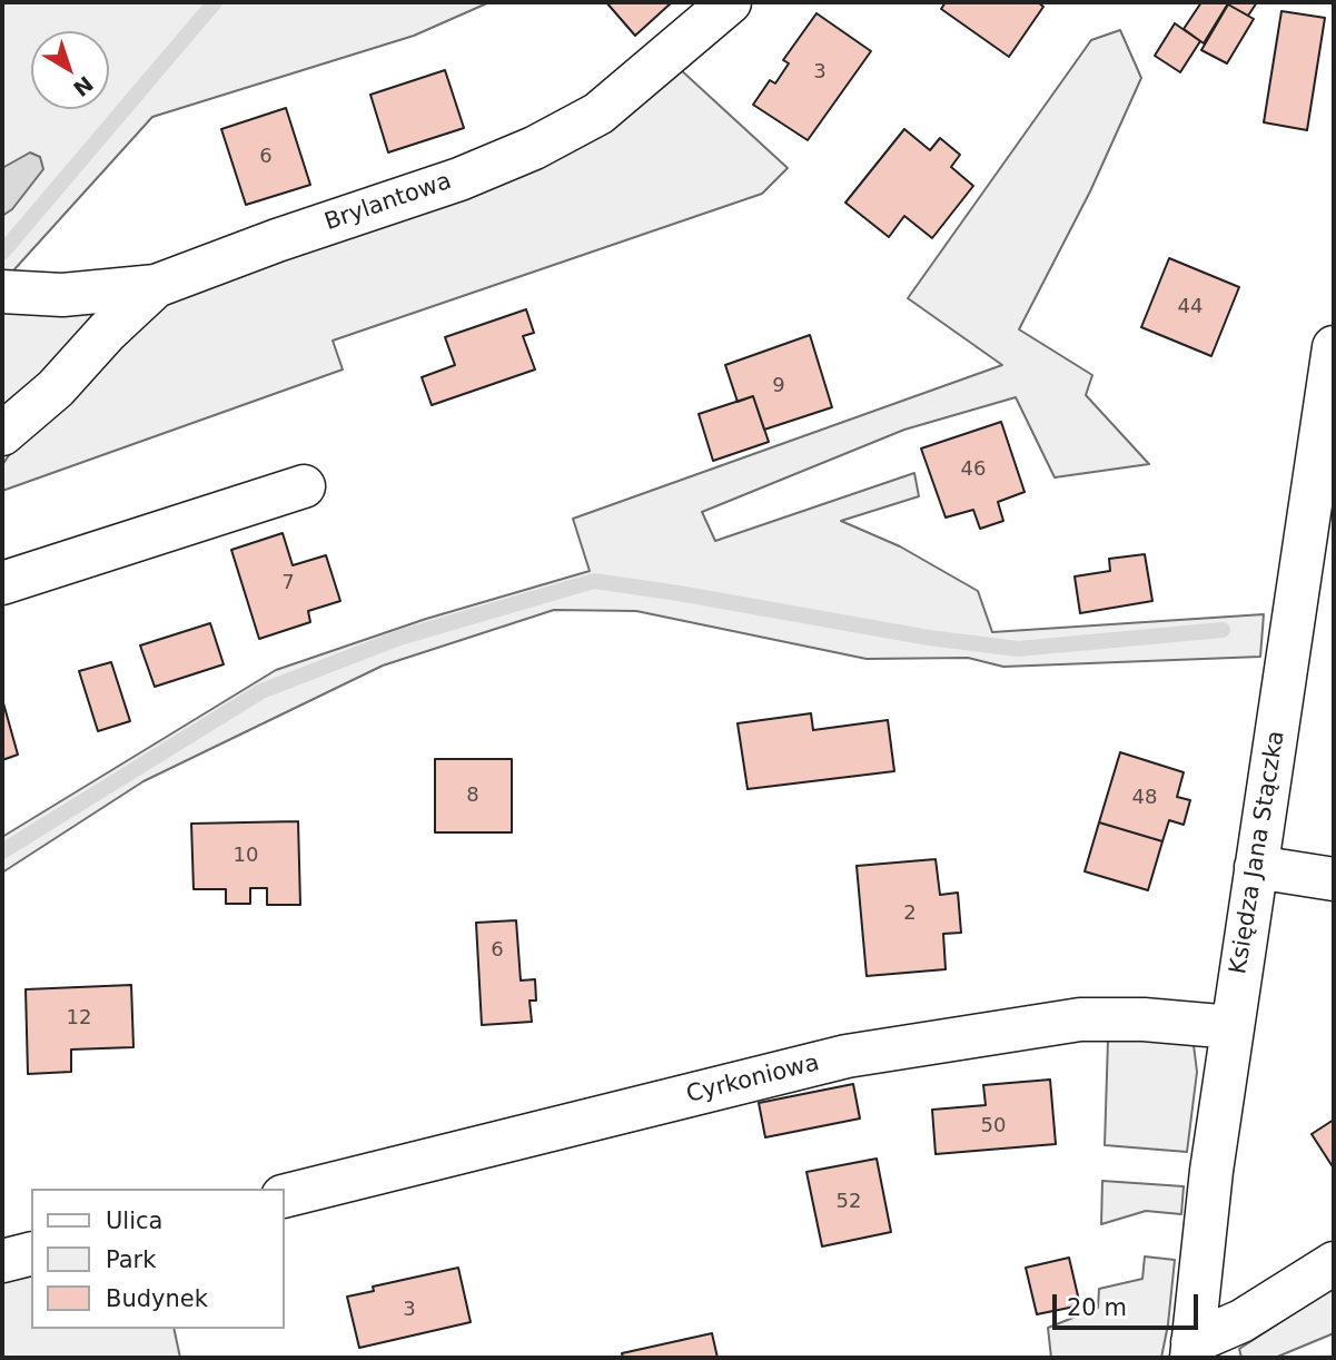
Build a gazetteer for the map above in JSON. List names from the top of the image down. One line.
{"streets":{"street":["Brylantowa","Księdza Jana Stączka","Cyrkoniowa"]},"crossings":[["Księdza Jana Stączka","Cyrkoniowa"]],"house_numbers":["3","6","44","9","46","7","8","48","10","2","6","12","50","52","3"],"legend":["Ulica","Park","Budynek"],"scale_bar":"20 m","north":"bottom right"}
